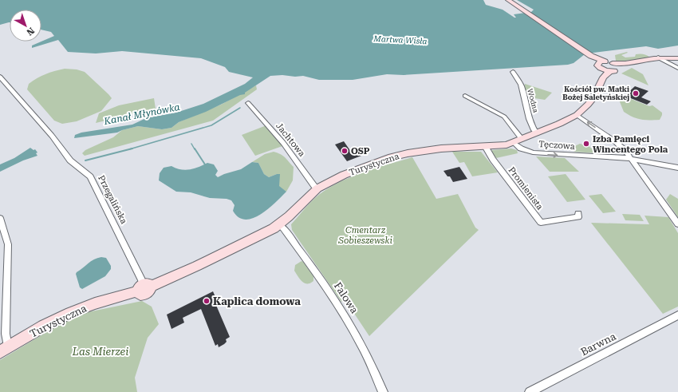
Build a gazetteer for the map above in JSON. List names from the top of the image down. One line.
{"streets":{"main road":["Turystyczna"],"street":["Wodna","Jachtowa","Tęczowa","Promienista","Przegalińska","Falowa","Barwna"]},"crossings":[["Wodna","Turystyczna"],["Jachtowa","Turystyczna"],["Tęczowa","Turystyczna"],["Turystyczna","Promienista"],["Turystyczna","Przegalińska"],["Turystyczna","Falowa"]],"one_way":["Tęczowa"],"water":["Martwa Wisła","Kanał Młynówka"],"parks":["Cmentarz Sobieszewski","Las Mierzei"],"places":["Kościół pw. Matki Bożej Saletyńskiej","Izba Pamięci Wincentego Pola","OSP","Kaplica domowa"],"north":"bottom right"}
